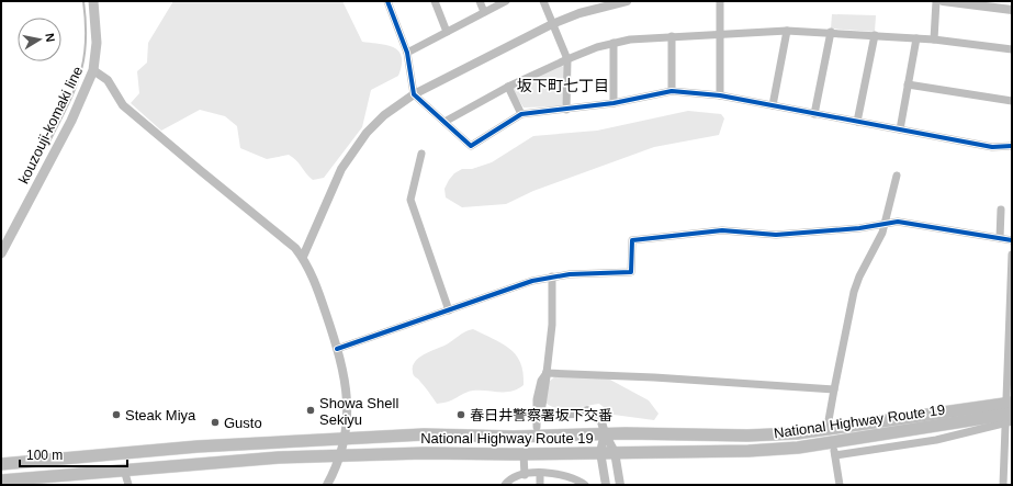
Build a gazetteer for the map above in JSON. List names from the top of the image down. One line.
{"streets":{"highway":["National Highway Route 19"],"main road":["kouzouji-komaki line"]},"districts":["坂下町七丁目"],"places":["Showa Shell Sekiyu","Steak Miya","春日井警察署坂下交番","Gusto"],"scale_bar":"100 m","north":"right"}
